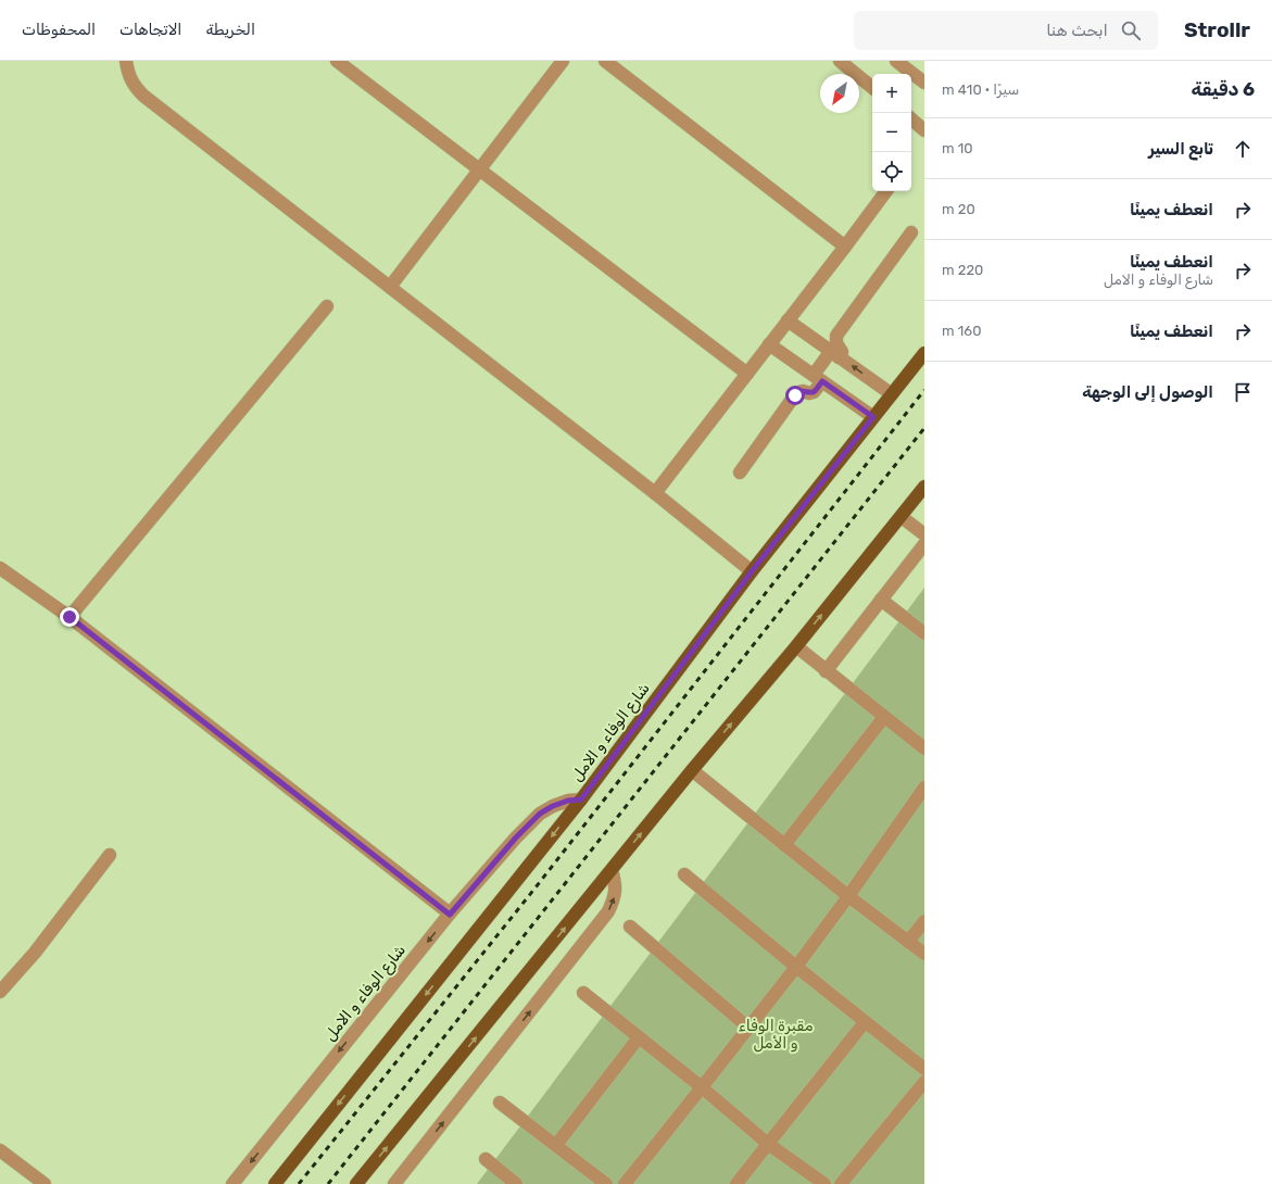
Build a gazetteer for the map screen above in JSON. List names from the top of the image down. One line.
{"streets":{"main road":["شارع الوفاء و الامل"]},"parks":["مقبرة الوفاء و الأمل"],"north":"bottom left","page":{"header":"Strollr","search":"ابحث هنا","nav":["الخريطة","الاتجاهات","المحفوظات"],"heading":["6 دقيقة","سيرًا · 410 m"],"map_buttons":["+","−"],"list":[["تابع السير","10 m"],["انعطف يمينًا","20 m"],["انعطف يمينًا","شارع الوفاء و الامل","220 m"],["انعطف يمينًا","160 m"],"الوصول إلى الوجهة"]}}
